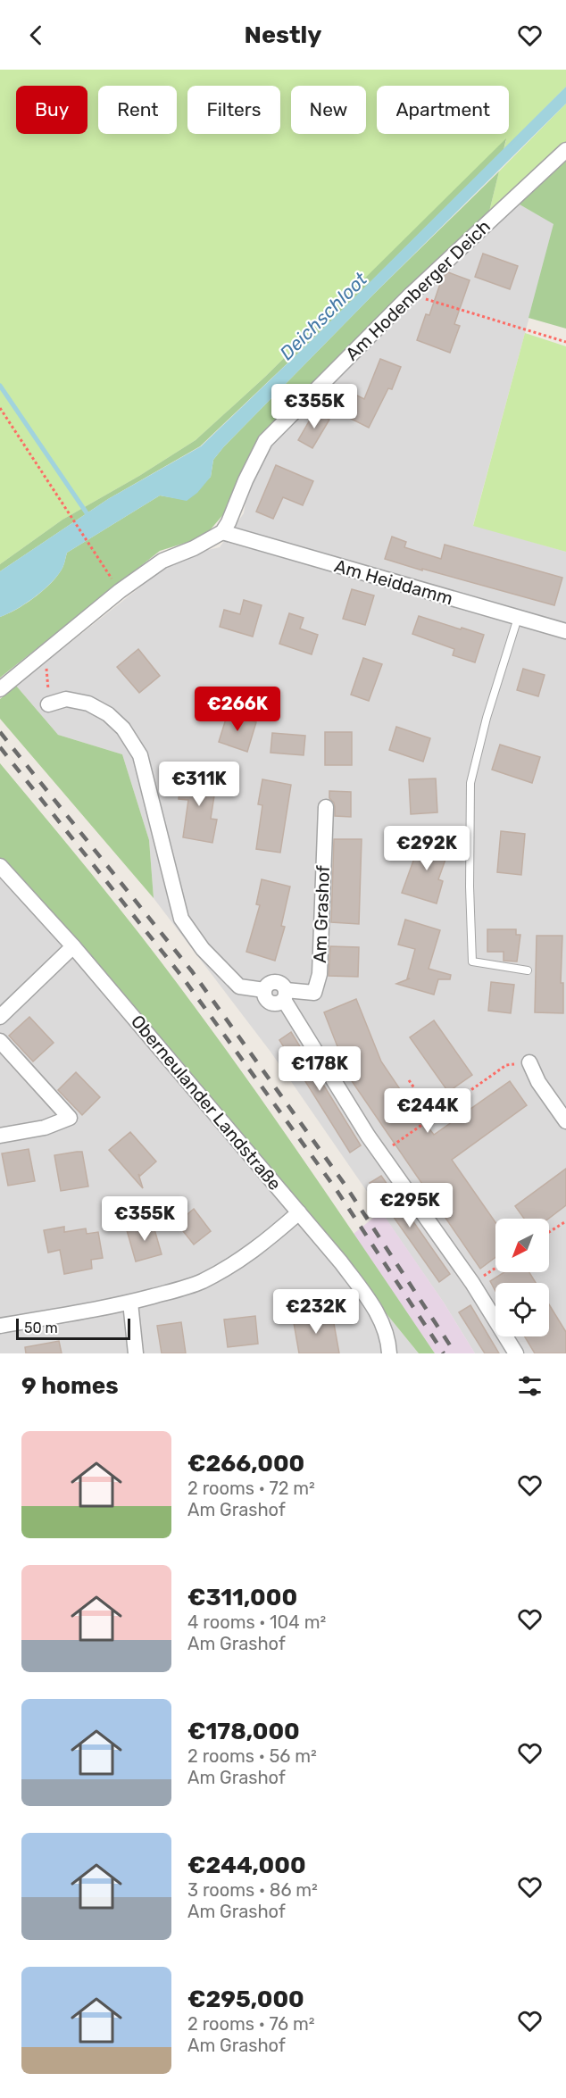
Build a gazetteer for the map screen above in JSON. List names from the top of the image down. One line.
{"streets":{"street":["Am Hodenberger Deich","Am Heiddamm","Am Grashof","Oberneulander Landstraße"]},"crossings":[["Am Hodenberger Deich","Am Heiddamm"]],"water":["Deichschloot"],"scale_bar":"50 m","north":"bottom left","page":{"header":"Nestly","chip":["Buy","Rent","Filters","New","Apartment"],"price":["€355K","€266K","€311K","€292K","€178K","€244K","€295K","€355K","€232K"],"scale":"50 m","heading":"9 homes","list":[{"name":"€266,000","note":"2 rooms · 72 m² · Am Grashof"},{"name":"€311,000","note":"4 rooms · 104 m² · Am Grashof"},{"name":"€178,000","note":"2 rooms · 56 m² · Am Grashof"},{"name":"€244,000","note":"3 rooms · 86 m² · Am Grashof"},{"name":"€295,000","note":"2 rooms · 76 m² · Am Grashof"}]}}
